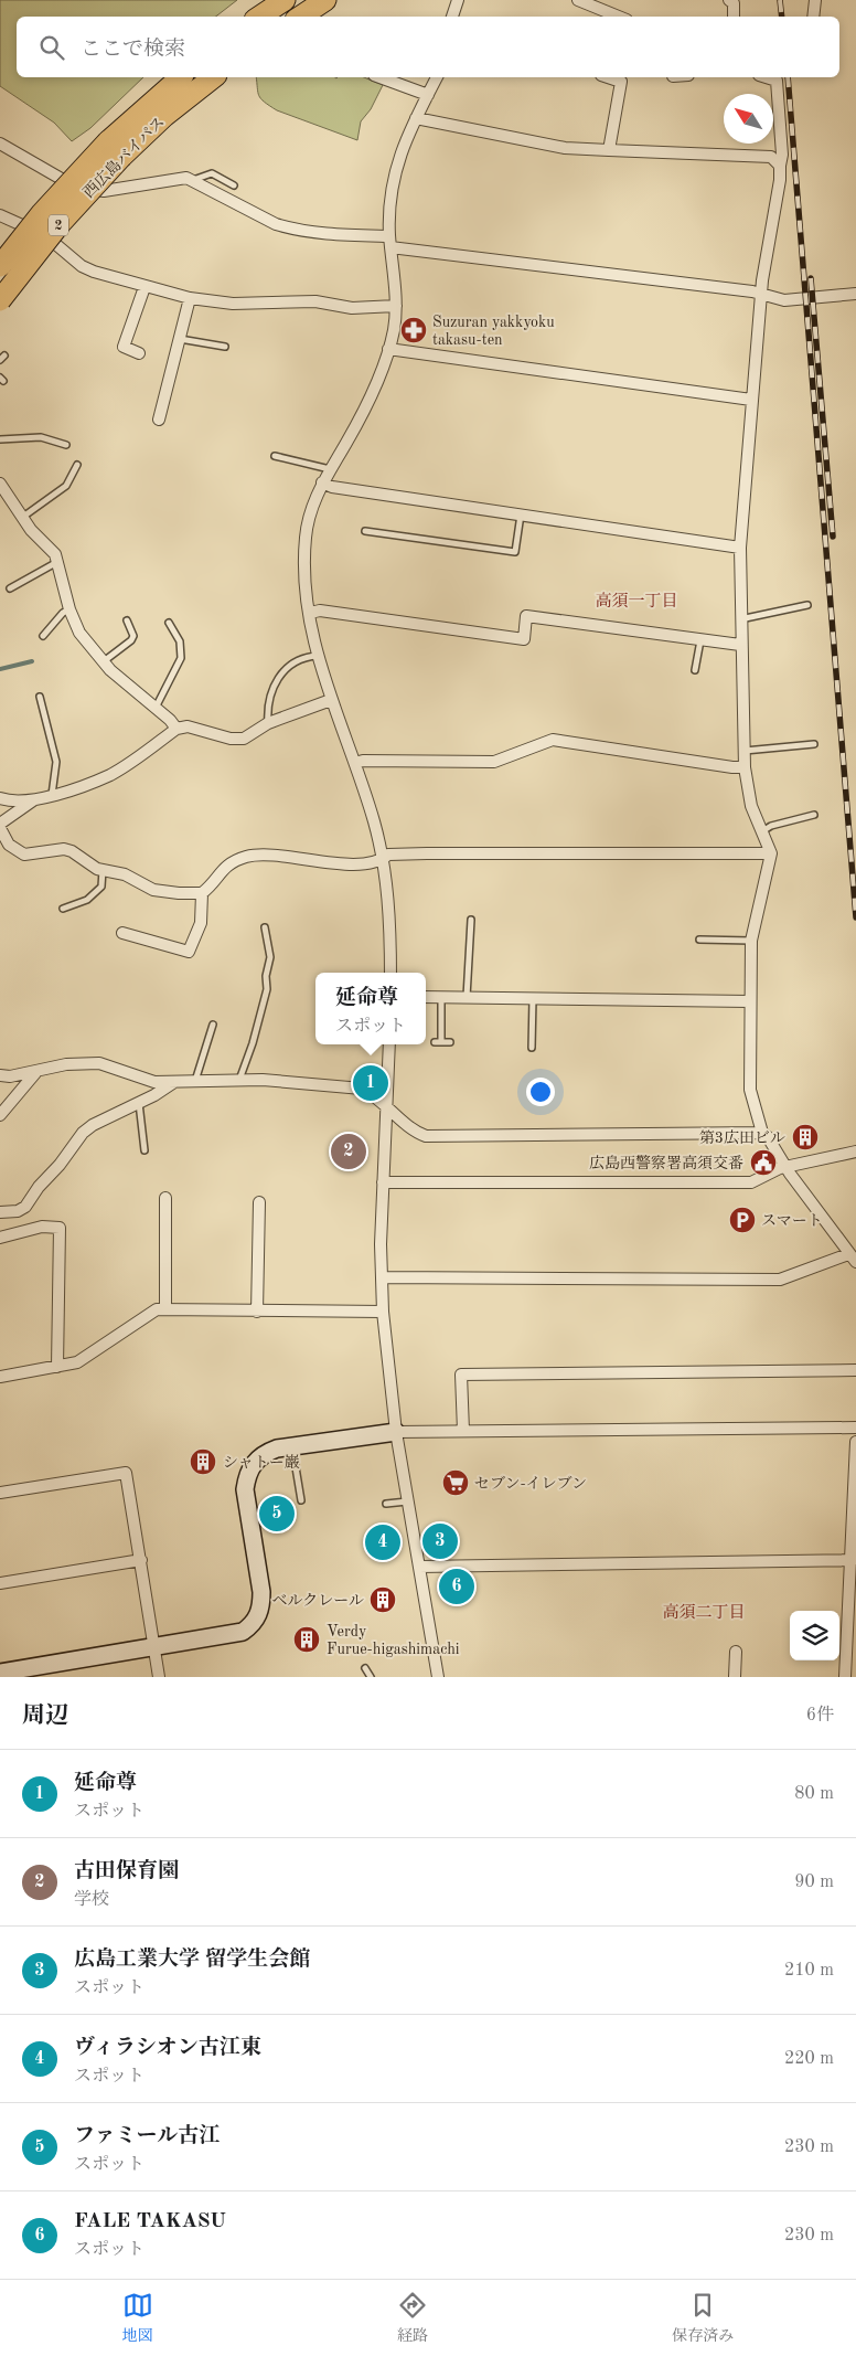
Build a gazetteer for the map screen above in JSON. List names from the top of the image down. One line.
{"streets":{"highway":["西広島バイパス","2"]},"districts":["高須一丁目","高須二丁目"],"places":{"pharmacy":["Suzuran yakkyoku takasu-ten"],"building":["第3広田ビル","シャトー巌","ベルクレール","Verdy Furue-higashimachi"],"public building":["広島西警察署高須交番"],"parking":["スマート"],"supermarket":["セブン-イレブン"]},"north":"top left","page":{"search":"ここで検索","popup":["延命尊","スポット"],"pins":["1","2","5","3","4","6"],"heading":["周辺","6件"],"list":[{"mark":"1","name":"延命尊","note":"スポット","value":"80 m"},{"mark":"2","name":"古田保育園","note":"学校","value":"90 m"},{"mark":"3","name":"広島工業大学 留学生会館","note":"スポット","value":"210 m"},{"mark":"4","name":"ヴィラシオン古江東","note":"スポット","value":"220 m"},{"mark":"5","name":"ファミール古江","note":"スポット","value":"230 m"},{"mark":"6","name":"FALE TAKASU","note":"スポット","value":"230 m"}],"nav":["地図","経路","保存済み"]}}
